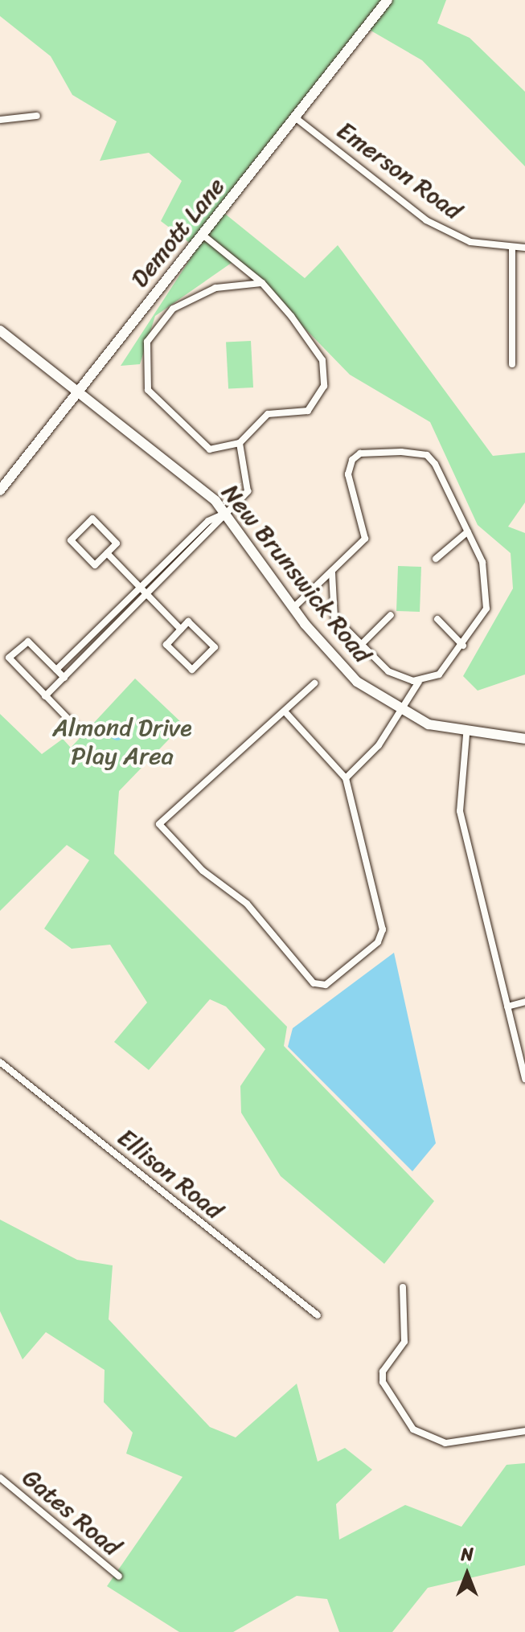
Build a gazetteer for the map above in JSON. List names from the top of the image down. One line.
{"streets":{"street":["Emerson Road","Demott Lane","New Brunswick Road","Ellison Road","Gates Road"]},"crossings":[["Emerson Road","Demott Lane"],["Demott Lane","New Brunswick Road"]],"parks":["Almond Drive Play Area"],"north":"top"}
